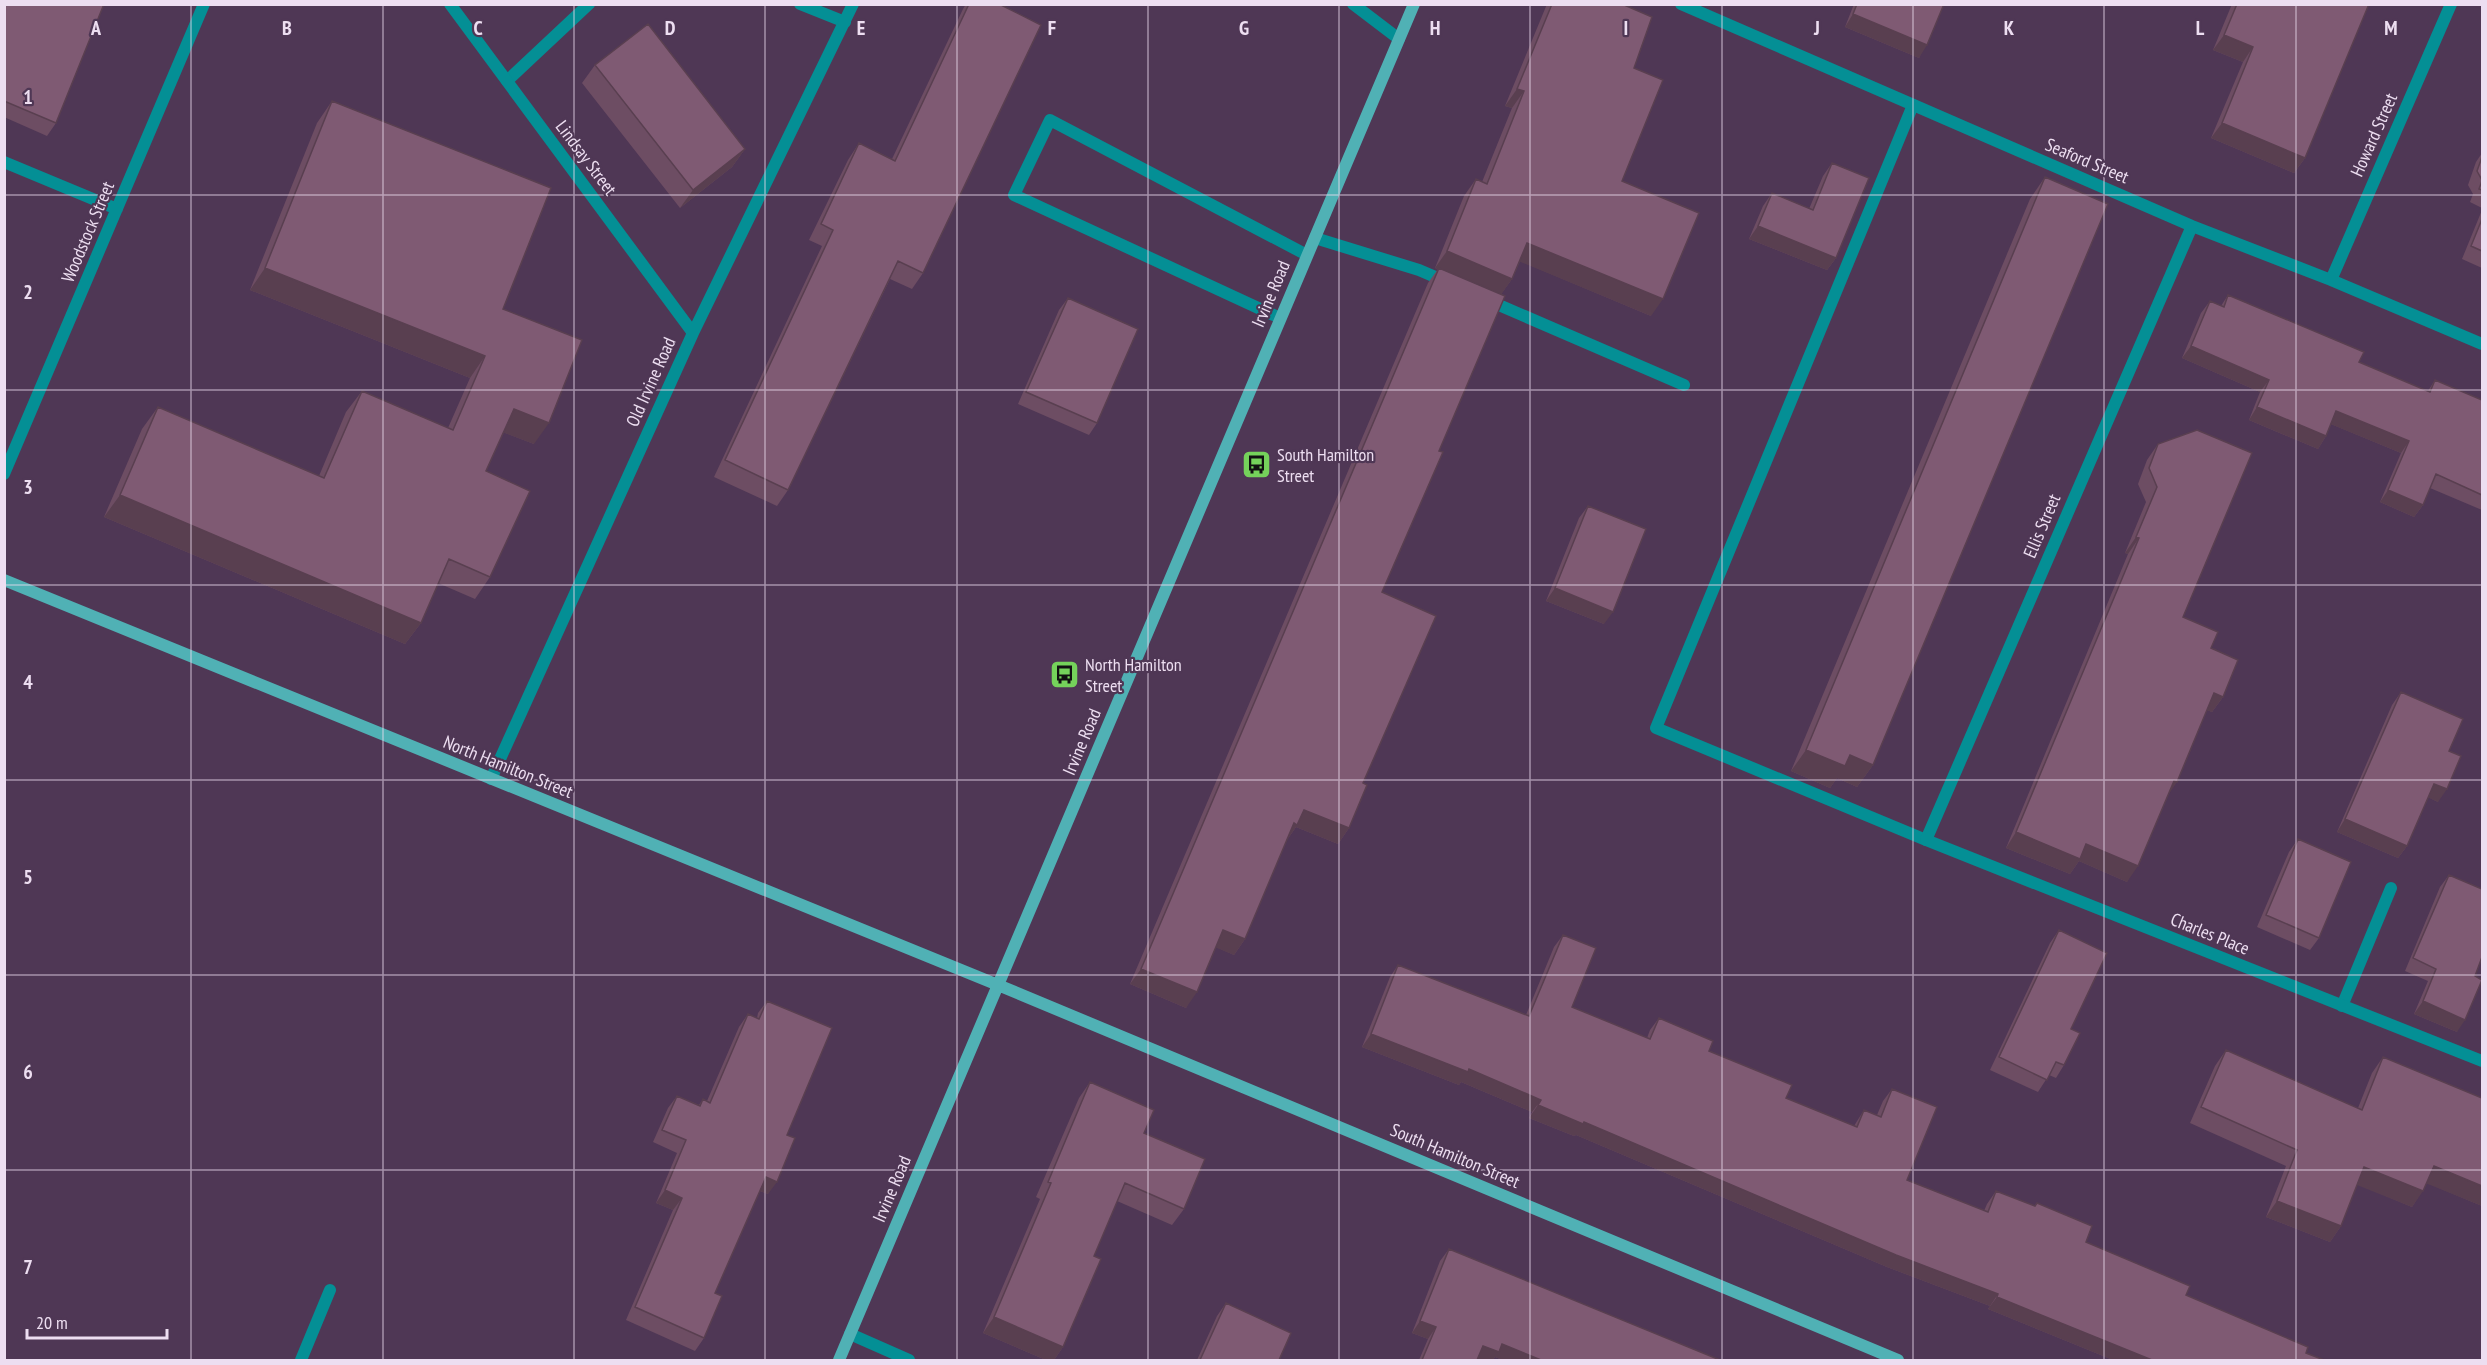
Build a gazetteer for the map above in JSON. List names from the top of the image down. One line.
{"streets":{"street":["Howard Street","Lindsay Street","Seaford Street","Woodstock Street","Irvine Road","Old Irvine Road","Ellis Street","North Hamilton Street","Charles Place","South Hamilton Street"]},"crossings":[["Howard Street","Seaford Street"],["Lindsay Street","Old Irvine Road"],["Seaford Street","Ellis Street"],["Seaford Street","Charles Place"],["Irvine Road","North Hamilton Street"],["Irvine Road","South Hamilton Street"],["Old Irvine Road","North Hamilton Street"],["Ellis Street","Charles Place"],["North Hamilton Street","South Hamilton Street"]],"places":{"bus stop":["South Hamilton Street","North Hamilton Street"]},"scale_bar":"20 m","grid":{"columns":["A","B","C","D","E","F","G","H","I","J","K","L","M"],"rows":["1","2","3","4","5","6","7"]}}
